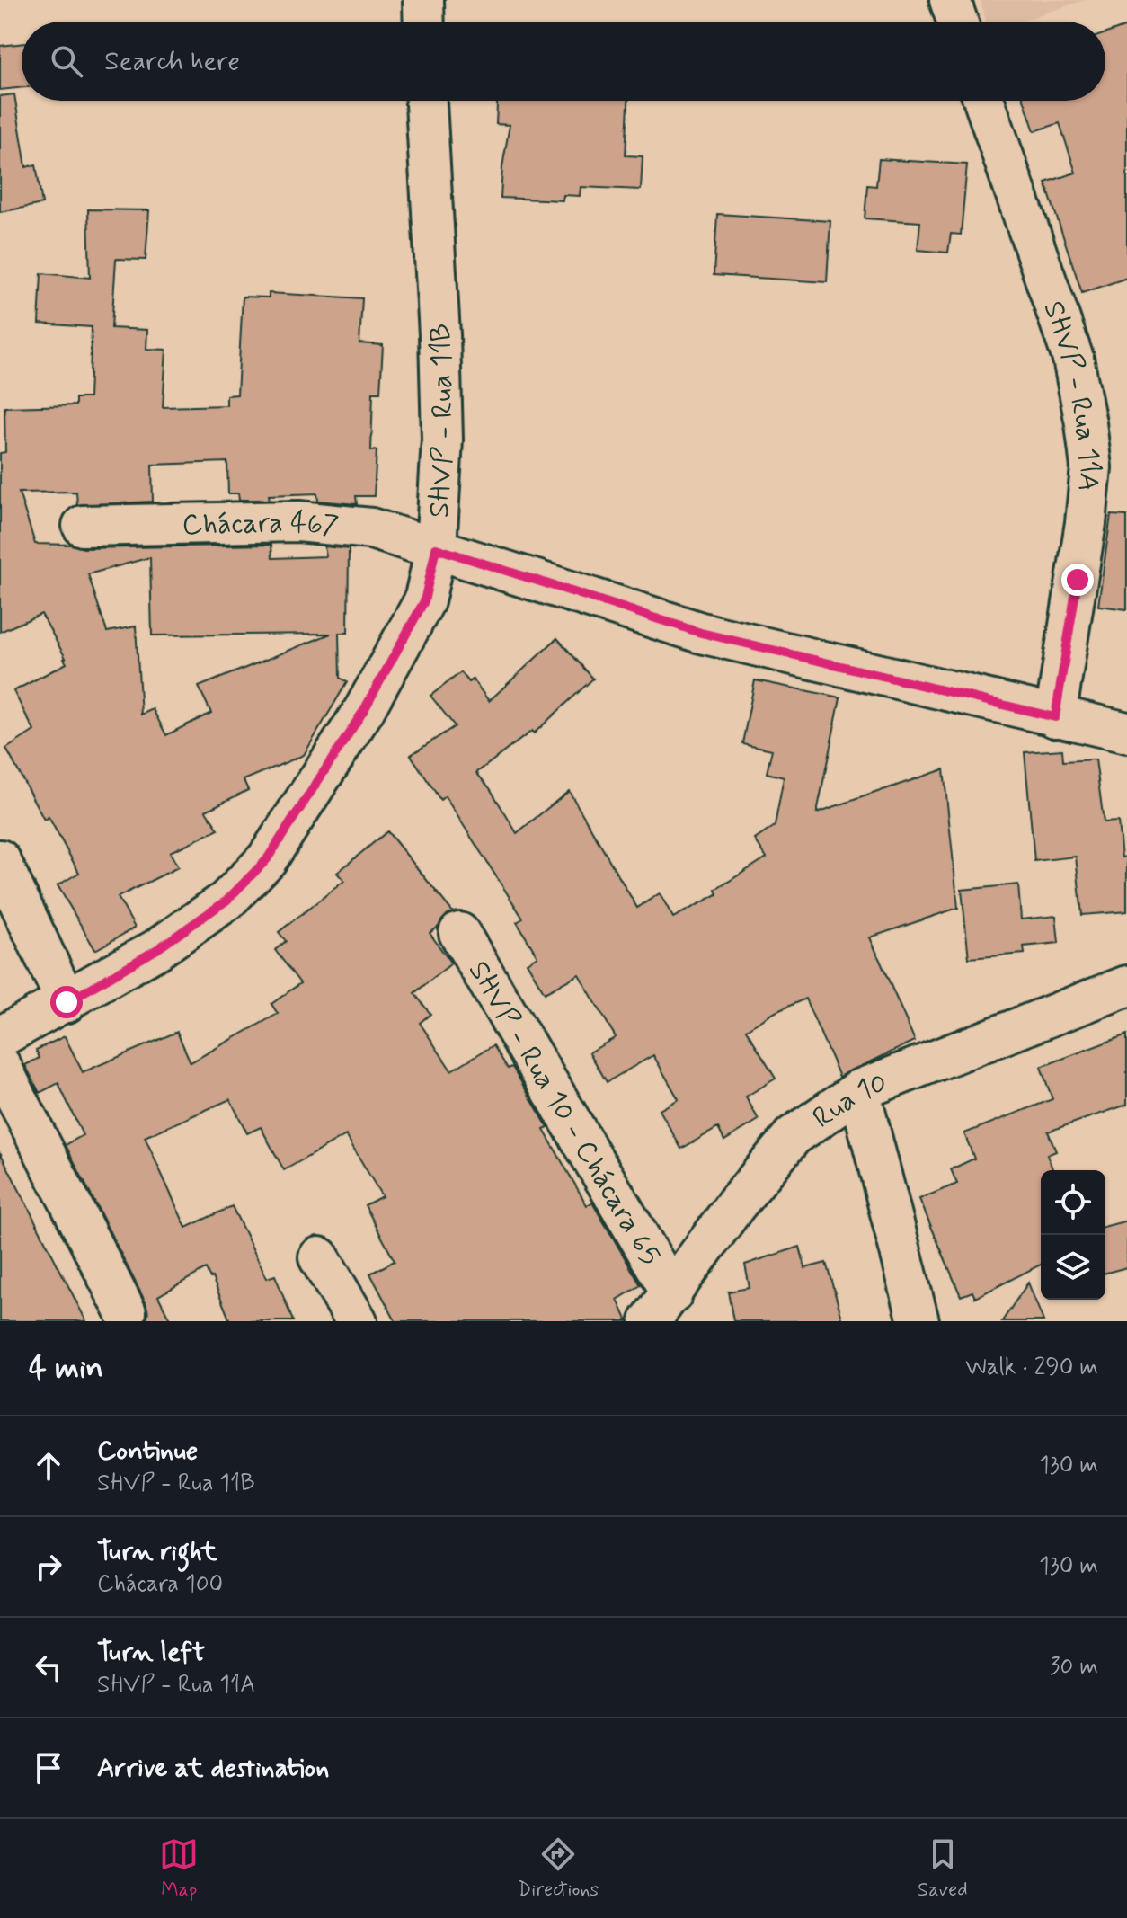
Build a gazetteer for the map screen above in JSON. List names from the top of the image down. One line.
{"streets":{"street":["SHVP - Rua 11A","SHVP - Rua 11B","Chácara 467","Rua 10","SHVP - Rua 10 - Chácara 65"]},"crossings":[["SHVP - Rua 11A","Chácara 467"],["SHVP - Rua 11B","Chácara 467"],["Rua 10","SHVP - Rua 10 - Chácara 65"]],"page":{"search":"Search here","heading":["4 min","Walk · 290 m"],"list":[["Continue","SHVP - Rua 11B","130 m"],["Turn right","Chácara 100","130 m"],["Turn left","SHVP - Rua 11A","30 m"],"Arrive at destination"],"nav":["Map","Directions","Saved"]}}
